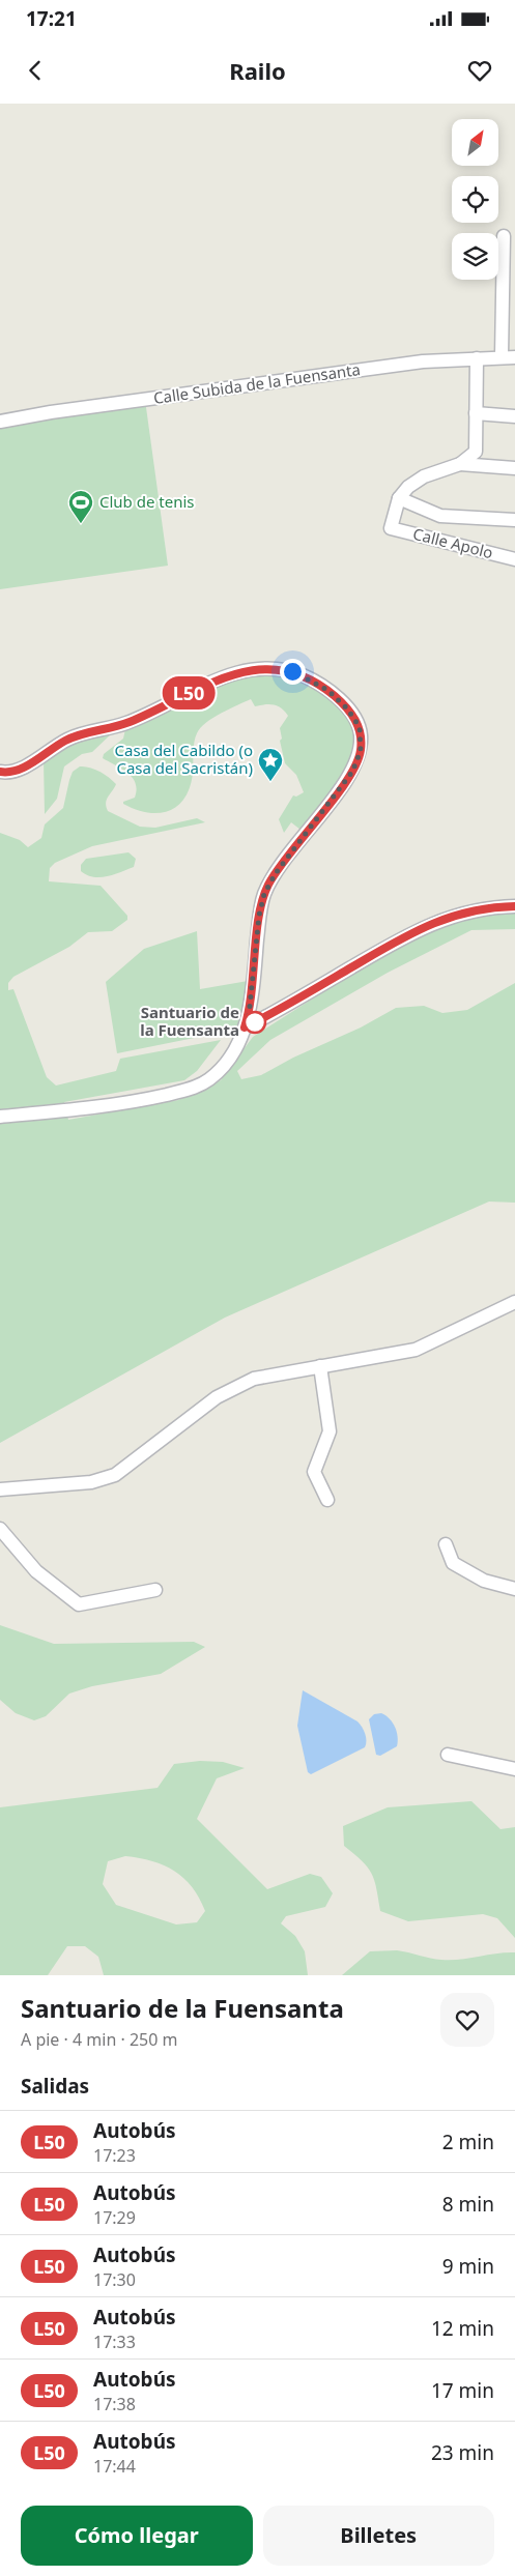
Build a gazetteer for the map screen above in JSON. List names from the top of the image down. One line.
{"streets":{"street":["Calle Subida de la Fuensanta","Calle Apolo"]},"places":{"sports":["Club de tenis"],"place":["Casa del Cabildo (o Casa del Sacristán)"],"other":["Santuario de la Fuensanta"]},"lines":["bus line L50"],"north":"top right","page":{"status":"17:21","header":"Railo","on_map":"L50","heading":[["Santuario de la Fuensanta","A pie · 4 min · 250 m"],"Salidas"],"list":[{"mark":"L50","name":"Autobús","note":"17:23","value":"2 min"},{"mark":"L50","name":"Autobús","note":"17:29","value":"8 min"},{"mark":"L50","name":"Autobús","note":"17:30","value":"9 min"},{"mark":"L50","name":"Autobús","note":"17:33","value":"12 min"},{"mark":"L50","name":"Autobús","note":"17:38","value":"17 min"},{"mark":"L50","name":"Autobús","note":"17:44","value":"23 min"}],"buttons":["Cómo llegar","Billetes"]}}
